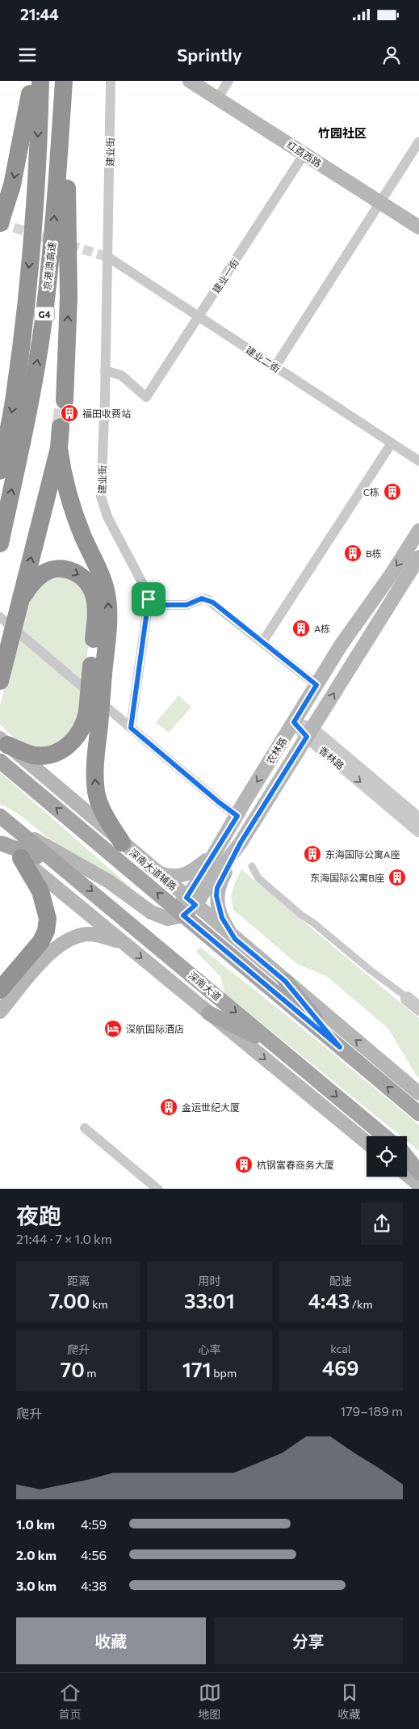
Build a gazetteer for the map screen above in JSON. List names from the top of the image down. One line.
{"streets":{"highway":["京港澳高速","G4"],"main road":["红荔西路","农林路","深南大道辅路","深南大道"],"street":["建业街","建业一街","建业二街","香林路"]},"crossings":[["建业街","建业一街"],["建业街","建业二街"],["红荔西路","建业一街"],["建业一街","建业二街"],["农林路","香林路"],["农林路","深南大道辅路"]],"districts":["竹园社区"],"places":{"building":["福田收费站","C栋","B栋","A栋","东海国际公寓A座","东海国际公寓B座","金运世纪大厦","杭钢富春商务大厦"],"hotel":["深航国际酒店"]},"page":{"status":"21:44","header":"Sprintly","heading":["夜跑","21:44 · 7 × 1.0 km"],"stats":[["距离","7.00 km"],["用时","33:01"],["配速","4:43 /km"],["爬升","70 m"],["心率","171 bpm"],["kcal","469"]],"chart":["爬升","179–189 m"],"list":[{"name":"1.0 km","note":"4:59"},{"name":"2.0 km","note":"4:56"},{"name":"3.0 km","note":"4:38"}],"buttons":["收藏","分享"],"tabs":["首页","地图","收藏"]}}
